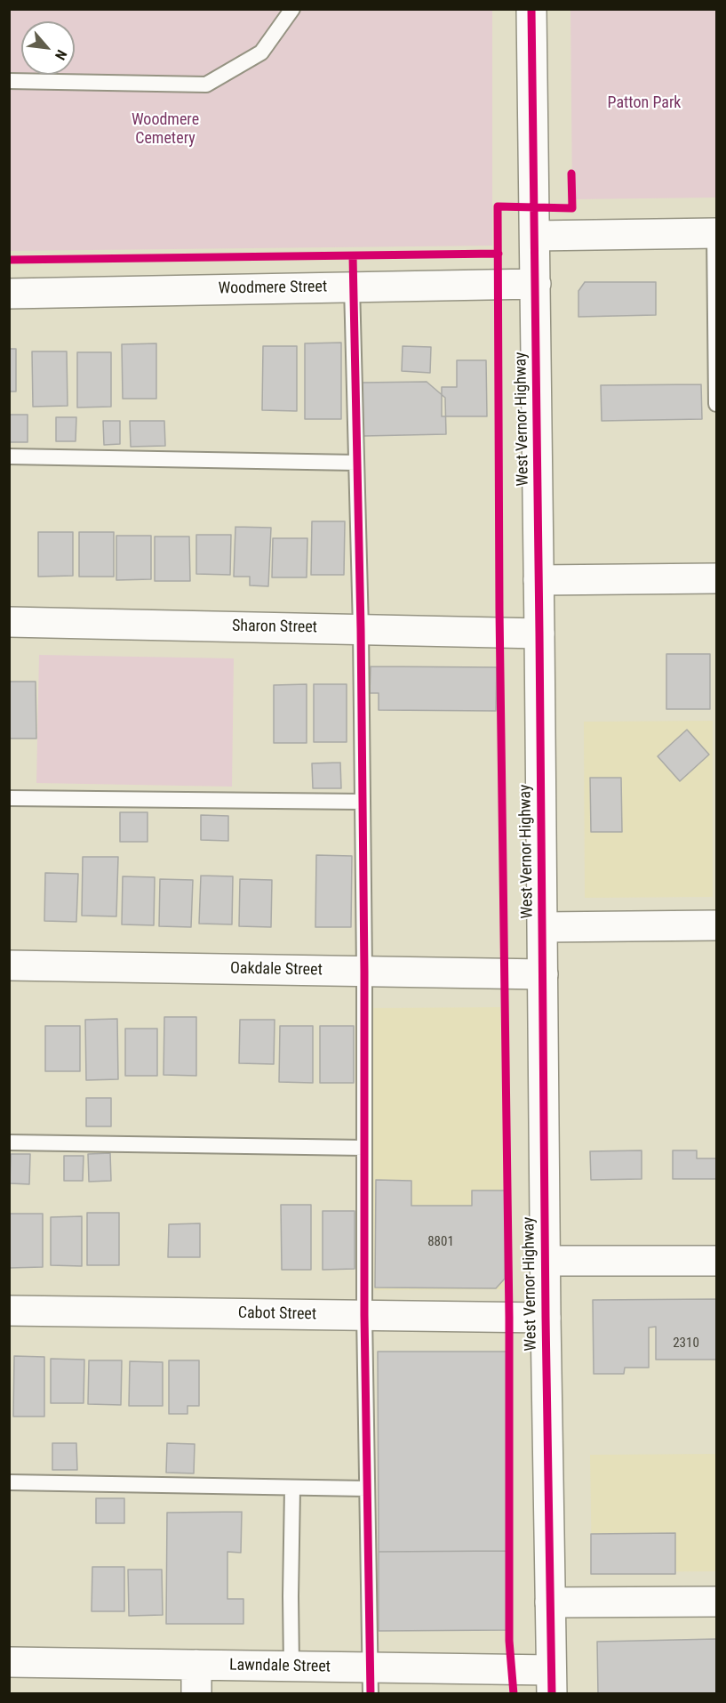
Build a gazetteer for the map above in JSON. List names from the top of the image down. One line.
{"streets":{"street":["Woodmere Street","West Vernor Highway","Sharon Street","Oakdale Street","Cabot Street","Lawndale Street"]},"crossings":[["Woodmere Street","West Vernor Highway"],["West Vernor Highway","Sharon Street"],["West Vernor Highway","Oakdale Street"],["West Vernor Highway","Cabot Street"],["West Vernor Highway","Lawndale Street"]],"parks":["Patton Park","Woodmere Cemetery"],"house_numbers":["8801","2310"],"north":"bottom right"}
